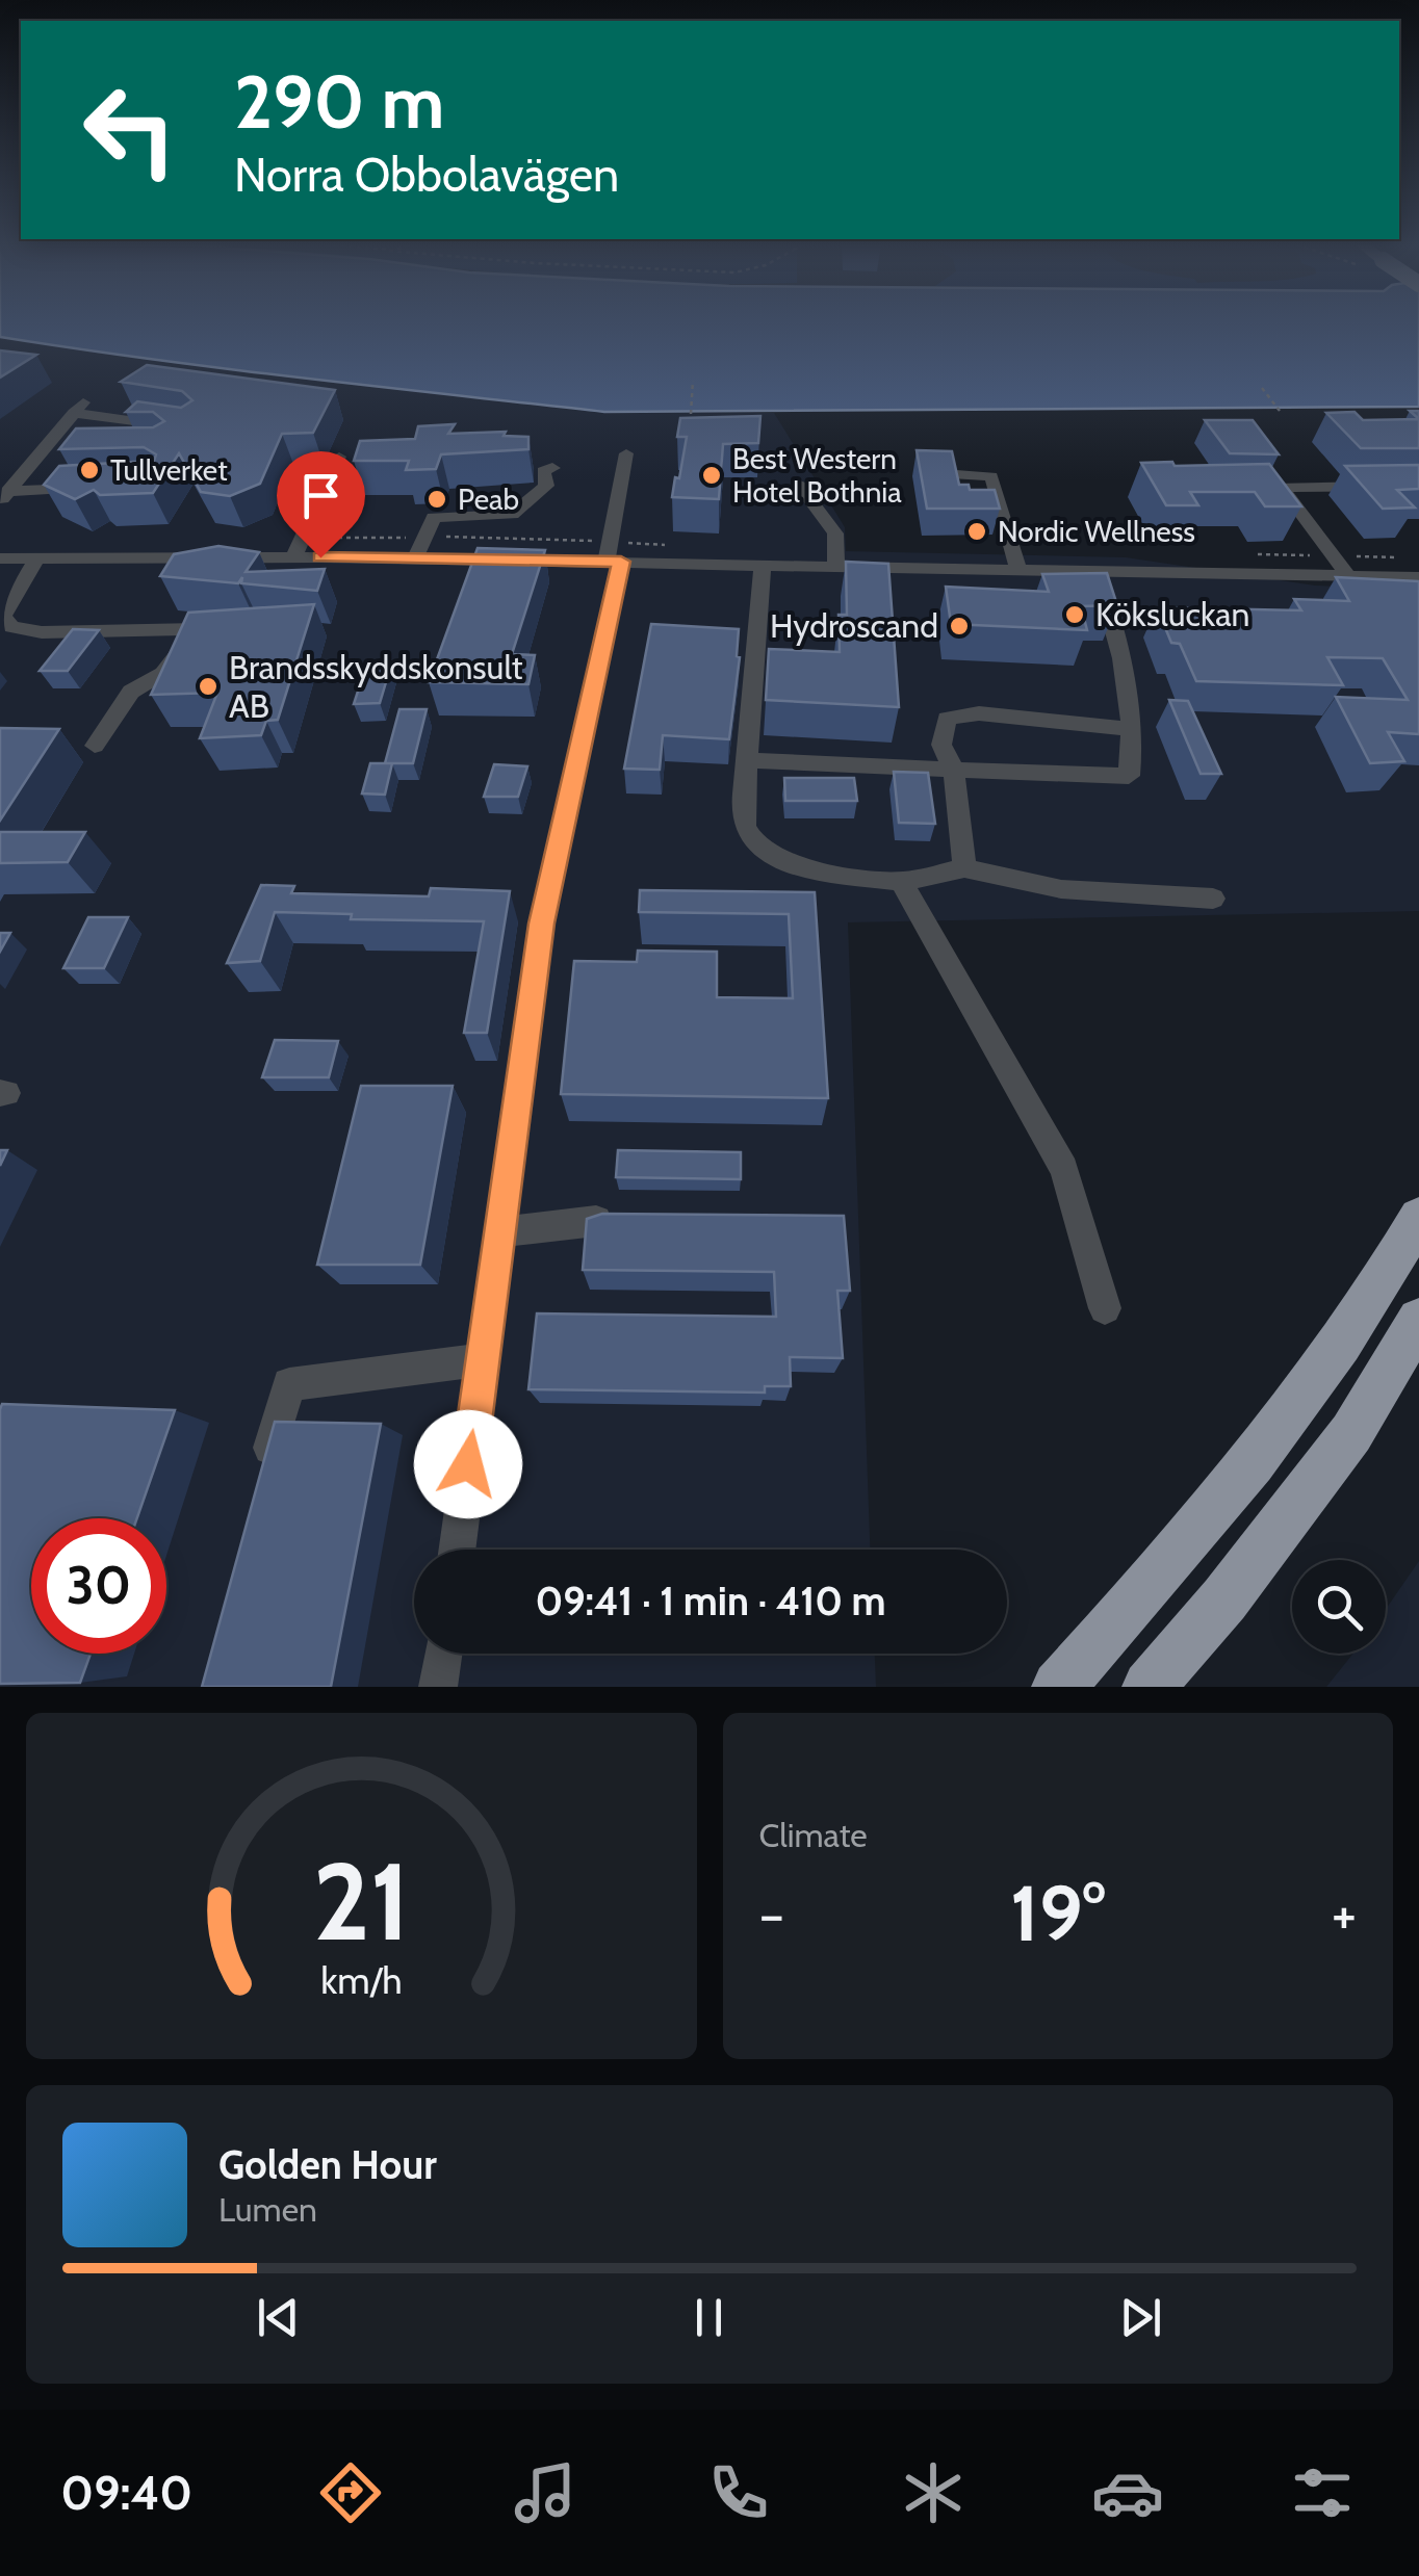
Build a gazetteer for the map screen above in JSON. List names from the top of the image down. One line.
{"places":["Tullverket","Best Western Hotel Bothnia","Peab","Nordic Wellness","Köksluckan","Hydroscand","Brandsskyddskonsult AB"],"page":{"turn":["290 m","Norra Obbolavägen"],"limit":"30","trip":"09:41 · 1 min · 410 m","tile":"Climate","heat":["−","19°","+"],"song":["Golden Hour","Lumen"],"tabs":"09:40","gauge":["21","km/h"]}}
